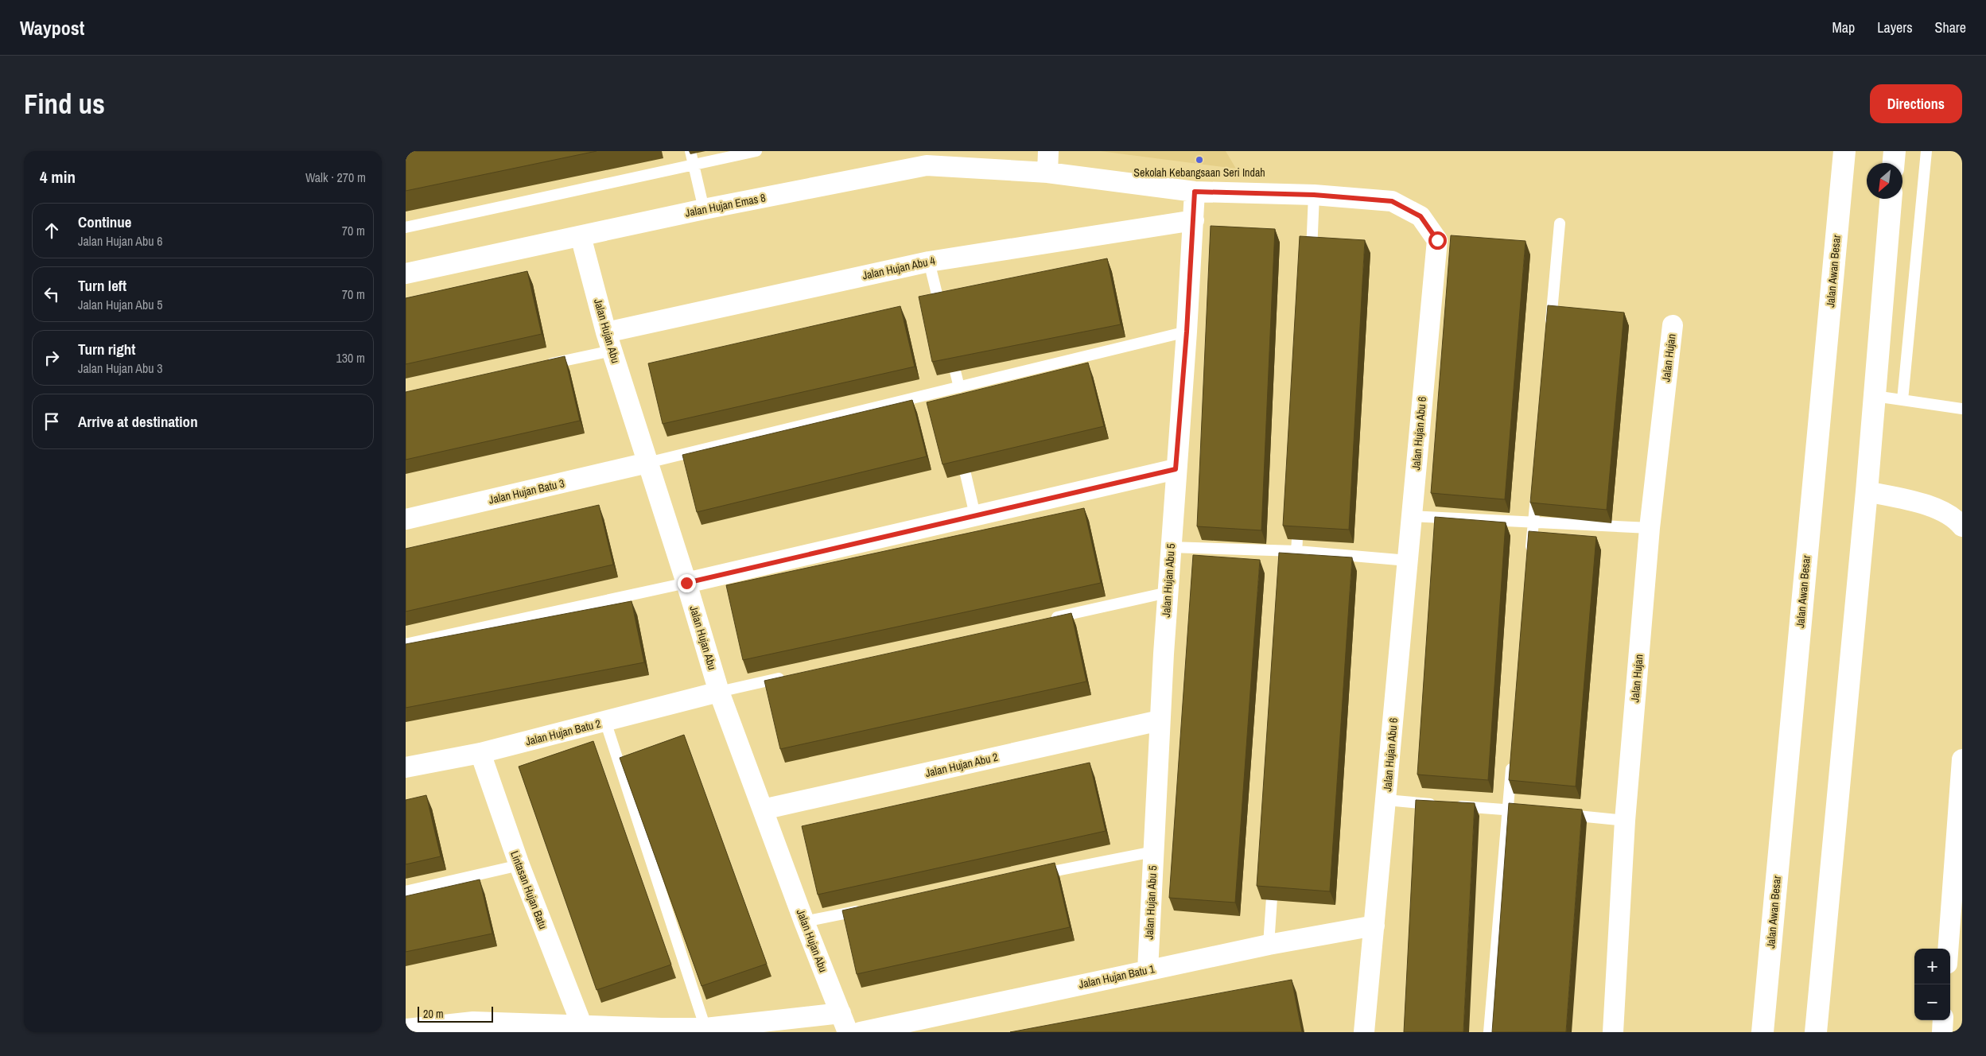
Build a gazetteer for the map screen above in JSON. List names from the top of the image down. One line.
{"streets":{"main road":["Jalan Awan Besar"],"street":["Jalan Hujan Emas 8","Jalan Hujan Abu 4","Jalan Hujan Abu","Jalan Hujan","Jalan Hujan Abu 6","Jalan Hujan Batu 3","Jalan Hujan Abu 5","Jalan Hujan Batu 2","Jalan Hujan Abu 2","Lintasan Hujan Batu","Jalan Hujan Batu 1"]},"crossings":[["Jalan Hujan Emas 8","Jalan Hujan Abu"],["Jalan Hujan Emas 8","Jalan Hujan Abu 6"],["Jalan Hujan Abu 4","Jalan Hujan Abu"],["Jalan Hujan Abu 4","Jalan Hujan Abu 5"],["Jalan Hujan Abu","Jalan Hujan Batu 3"],["Jalan Hujan Abu","Jalan Hujan Batu 2"],["Jalan Hujan Abu","Jalan Hujan Abu 2"],["Jalan Hujan Abu 6","Jalan Hujan Abu 5"],["Jalan Hujan Abu 6","Jalan Hujan Batu 1"],["Jalan Hujan Abu 5","Jalan Hujan Abu 2"],["Jalan Hujan Abu 5","Jalan Hujan Batu 1"],["Jalan Hujan Batu 2","Lintasan Hujan Batu"]],"places":["Sekolah Kebangsaan Seri Indah"],"scale_bar":"20 m","north":"bottom left","page":{"header":"Waypost","nav":["Map","Layers","Share"],"buttons":"Directions","title":"Find us","heading":["4 min","Walk · 270 m"],"list":[["Continue","Jalan Hujan Abu 6","70 m"],["Turn left","Jalan Hujan Abu 5","70 m"],["Turn right","Jalan Hujan Abu 3","130 m"],"Arrive at destination"],"map_buttons":["+","−"],"scale":"20 m"}}
